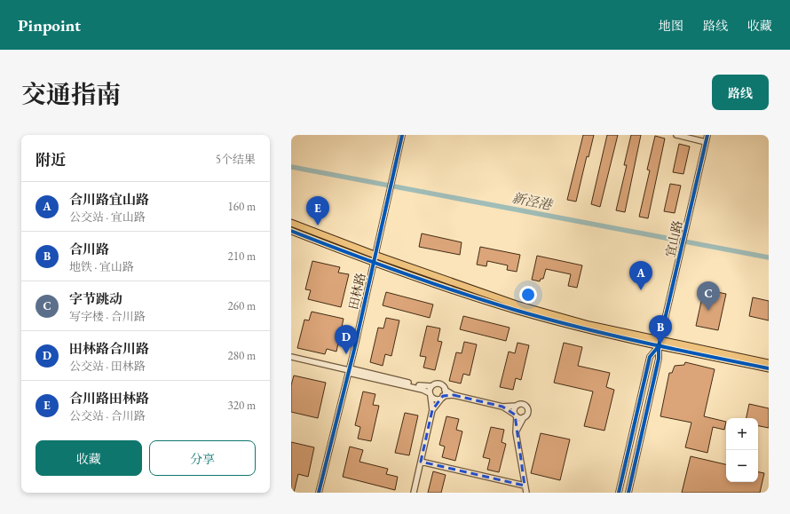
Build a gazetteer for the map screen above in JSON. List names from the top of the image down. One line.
{"streets":{"street":["宜山路","田林路"]},"water":["新泾港"],"page":{"header":"Pinpoint","nav":["地图","路线","收藏"],"title":"交通指南","buttons":["路线",["收藏","分享"]],"heading":["附近","5个结果"],"list":[{"mark":"A","name":"合川路宜山路","note":"公交站 · 宜山路","value":"160 m"},{"mark":"B","name":"合川路","note":"地铁 · 宜山路","value":"210 m"},{"mark":"C","name":"字节跳动","note":"写字楼 · 合川路","value":"260 m"},{"mark":"D","name":"田林路合川路","note":"公交站 · 田林路","value":"280 m"},{"mark":"E","name":"合川路田林路","note":"公交站 · 合川路","value":"320 m"}],"pins":["E","A","C","B","D"],"map_buttons":["+","−"]}}
